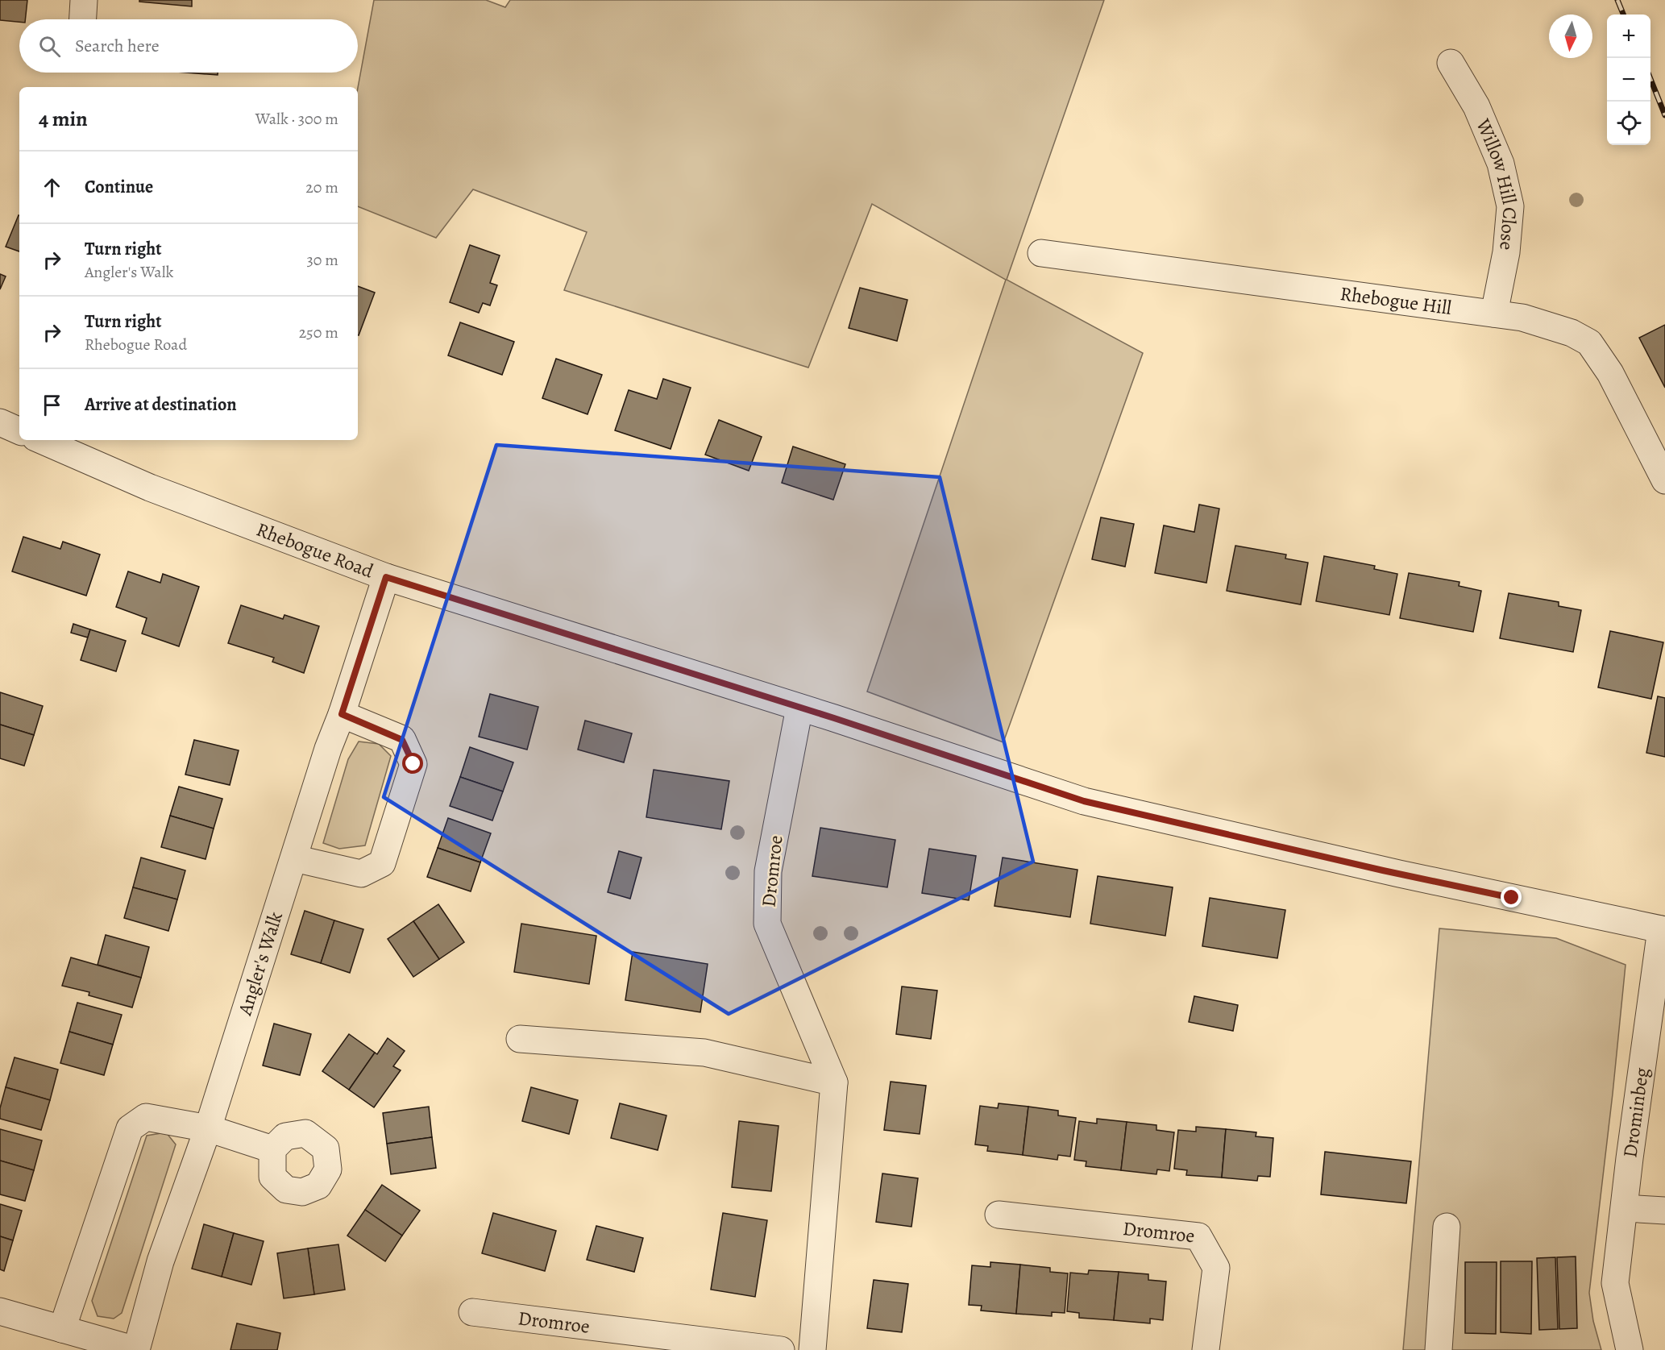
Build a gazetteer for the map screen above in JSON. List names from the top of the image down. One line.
{"streets":{"street":["Willow Hill Close","Rhebogue Hill","Rhebogue Road","Dromroe","Angler's Walk","Drominbeg"]},"crossings":[["Willow Hill Close","Rhebogue Hill"],["Rhebogue Road","Dromroe"],["Rhebogue Road","Angler's Walk"],["Rhebogue Road","Drominbeg"]],"north":"bottom","page":{"map_buttons":["+","−"],"search":"Search here","heading":["4 min","Walk · 300 m"],"list":[["Continue","20 m"],["Turn right","Angler's Walk","30 m"],["Turn right","Rhebogue Road","250 m"],"Arrive at destination"]}}
